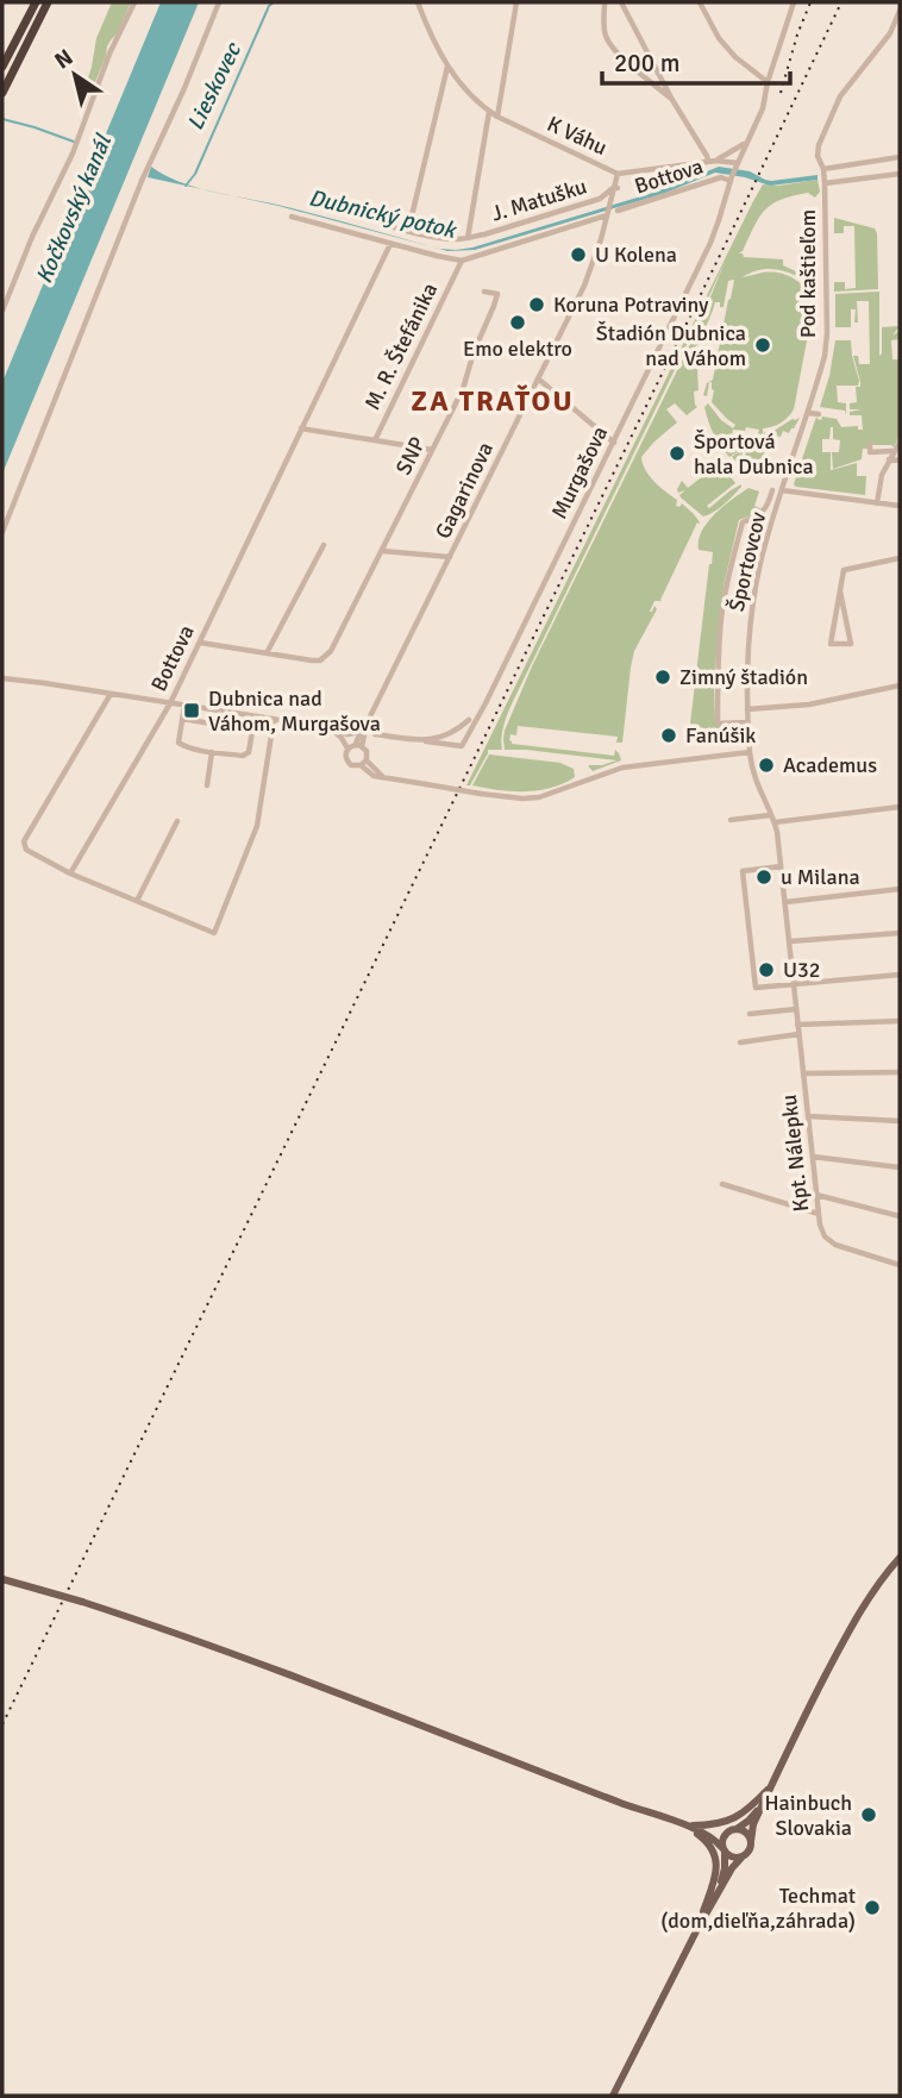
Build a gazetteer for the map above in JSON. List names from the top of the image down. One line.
{"streets":{"street":["K Váhu","Bottova","J. Matušku","Pod kaštieľom","M. R. Štefánika","SNP","Murgašova","Gagarinova","Športovcov","Kpt. Nálepku"]},"crossings":[["K Váhu","J. Matušku"],["K Váhu","Murgašova"],["K Váhu","Gagarinova"],["Bottova","SNP"],["Bottova","Murgašova"],["J. Matušku","Gagarinova"],["Pod kaštieľom","Športovcov"],["M. R. Štefánika","SNP"],["Športovcov","Kpt. Nálepku"]],"districts":["ZA TRAŤOU"],"water":["Lieskovec","Kočkovský kanál","Dubnický potok"],"places":{"other":["U Kolena","Koruna Potraviny","Emo elektro","Štadión Dubnica nad Váhom","Športová hala Dubnica","Zimný štadión","Fanúšik","Academus","u Milana","U32","Hainbuch Slovakia","Techmat (dom,dieľňa,záhrada)"],"transit":["Dubnica nad Váhom, Murgašova"]},"scale_bar":"200 m","north":"top left"}
